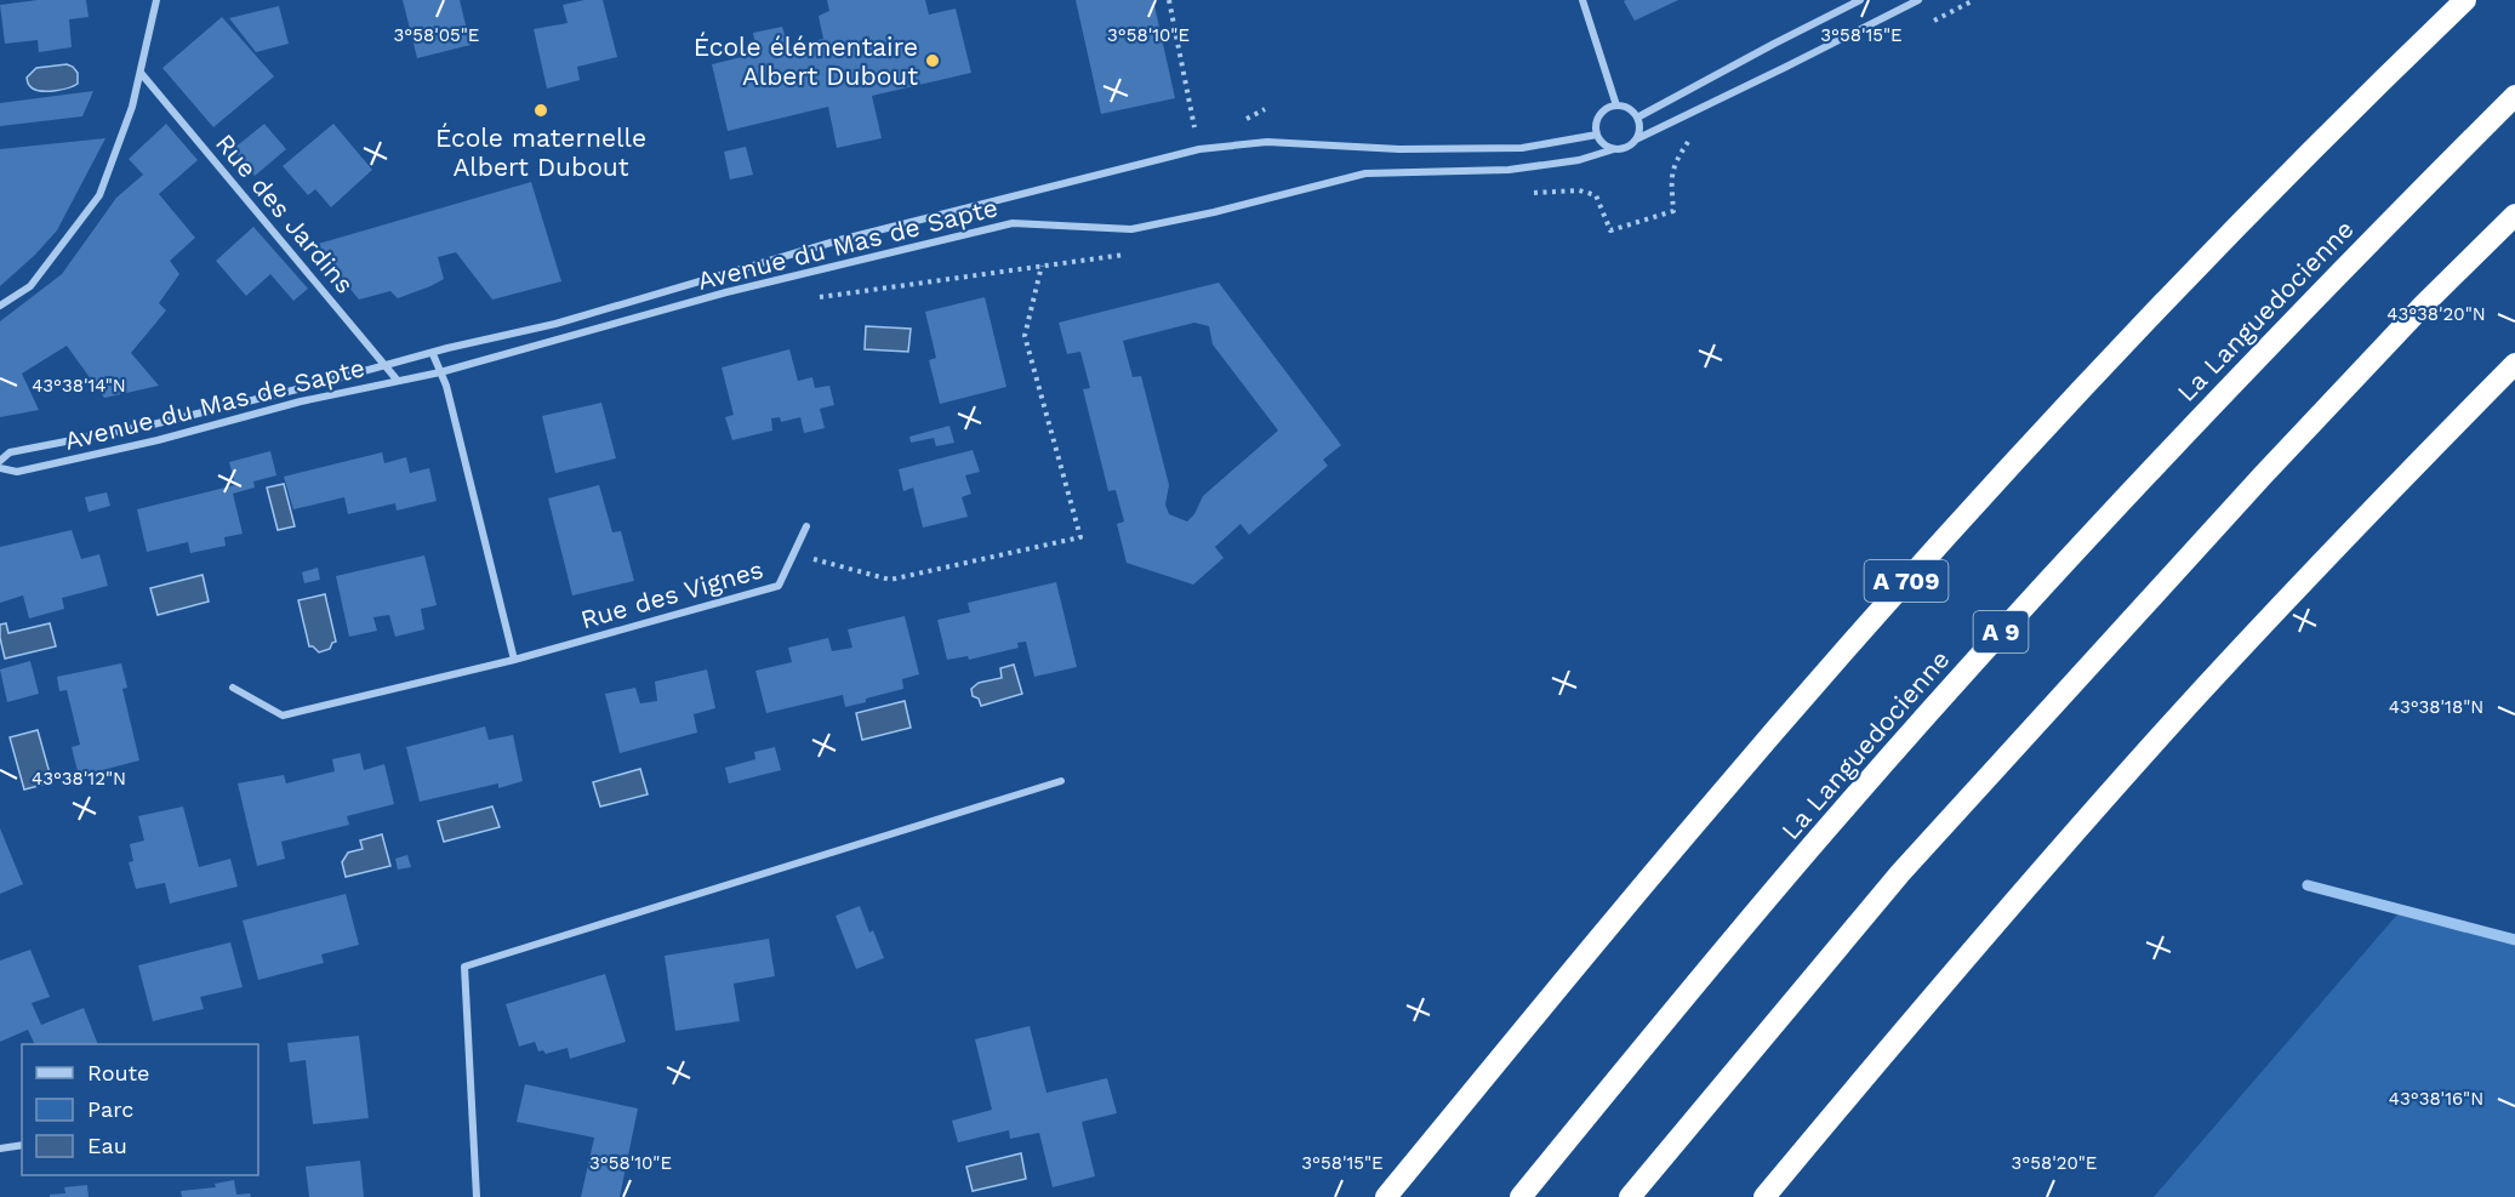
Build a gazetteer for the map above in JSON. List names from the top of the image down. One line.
{"streets":{"highway":["La Languedocienne","A 709","A 9"],"street":["Rue des Jardins","Avenue du Mas de Sapte","Rue des Vignes"]},"crossings":[["Rue des Jardins","Avenue du Mas de Sapte"]],"places":["École élémentaire Albert Dubout","École maternelle Albert Dubout"],"legend":["Route","Parc","Eau"],"coordinates":["3°58'05\"E","3°58'10\"E","3°58'15\"E","43°38'20\"N","43°38'14\"N","43°38'18\"N","43°38'12\"N","43°38'16\"N","3°58'20\"E"]}
